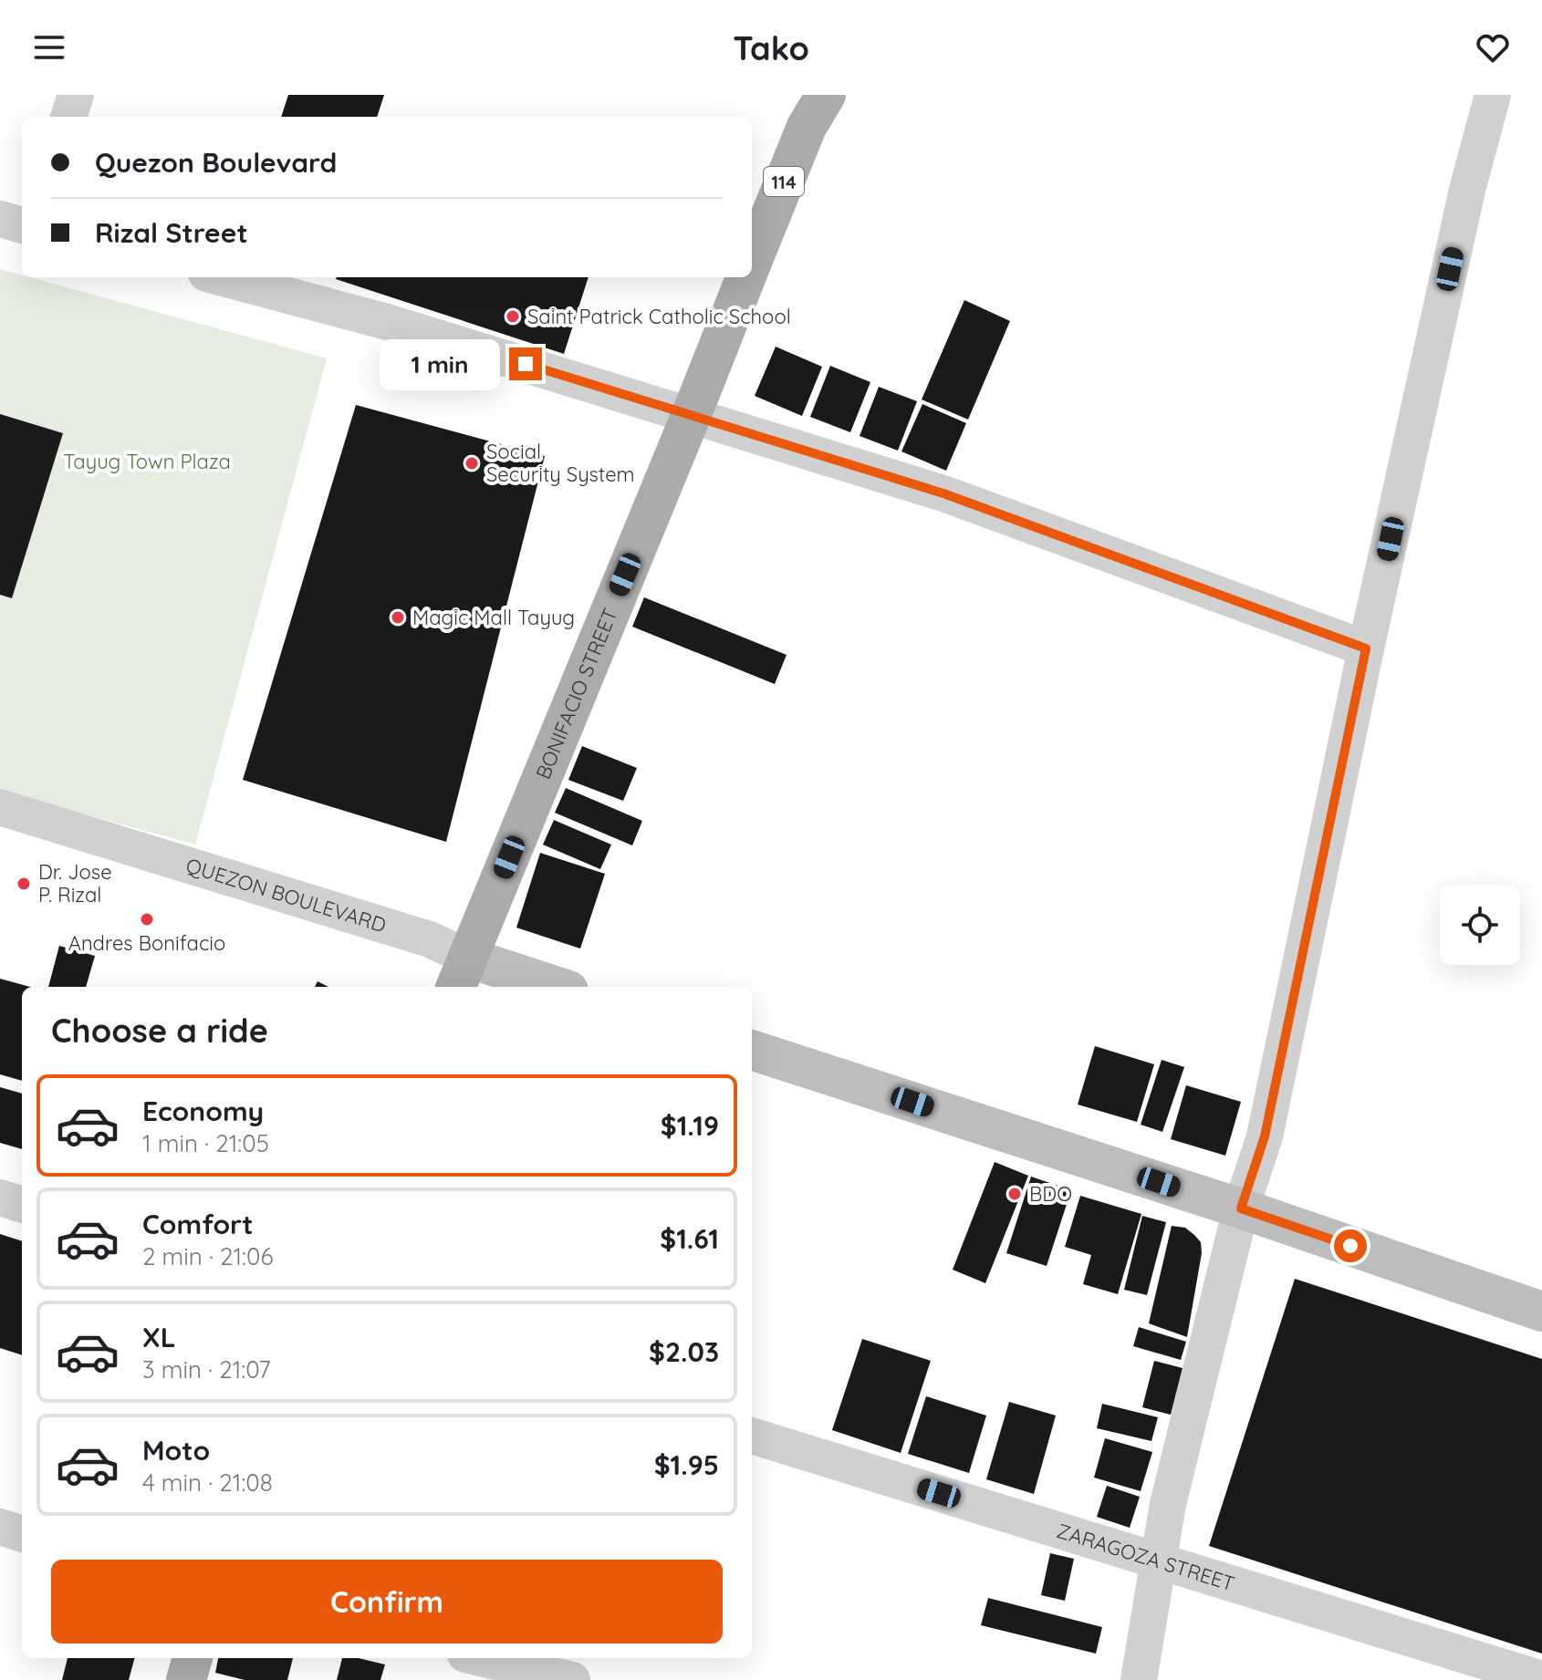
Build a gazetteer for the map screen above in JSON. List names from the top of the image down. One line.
{"streets":{"main road":["114","BONIFACIO STREET","QUEZON BOULEVARD"],"street":["ZARAGOZA STREET"]},"crossings":[["BONIFACIO STREET","QUEZON BOULEVARD"]],"parks":["Tayug Town Plaza"],"places":["Saint Patrick Catholic School","Social Security System","Magic Mall Tayug","Dr. Jose P. Rizal","Andres Bonifacio","BDO"],"page":{"header":"Tako","banner":["Quezon Boulevard","Rizal Street"],"bubble":"1 min","heading":"Choose a ride","list":[{"name":"Economy","note":"1 min · 21:05","value":"$1.19"},{"name":"Comfort","note":"2 min · 21:06","value":"$1.61"},{"name":"XL","note":"3 min · 21:07","value":"$2.03"},{"name":"Moto","note":"4 min · 21:08","value":"$1.95"}],"buttons":"Confirm"}}
